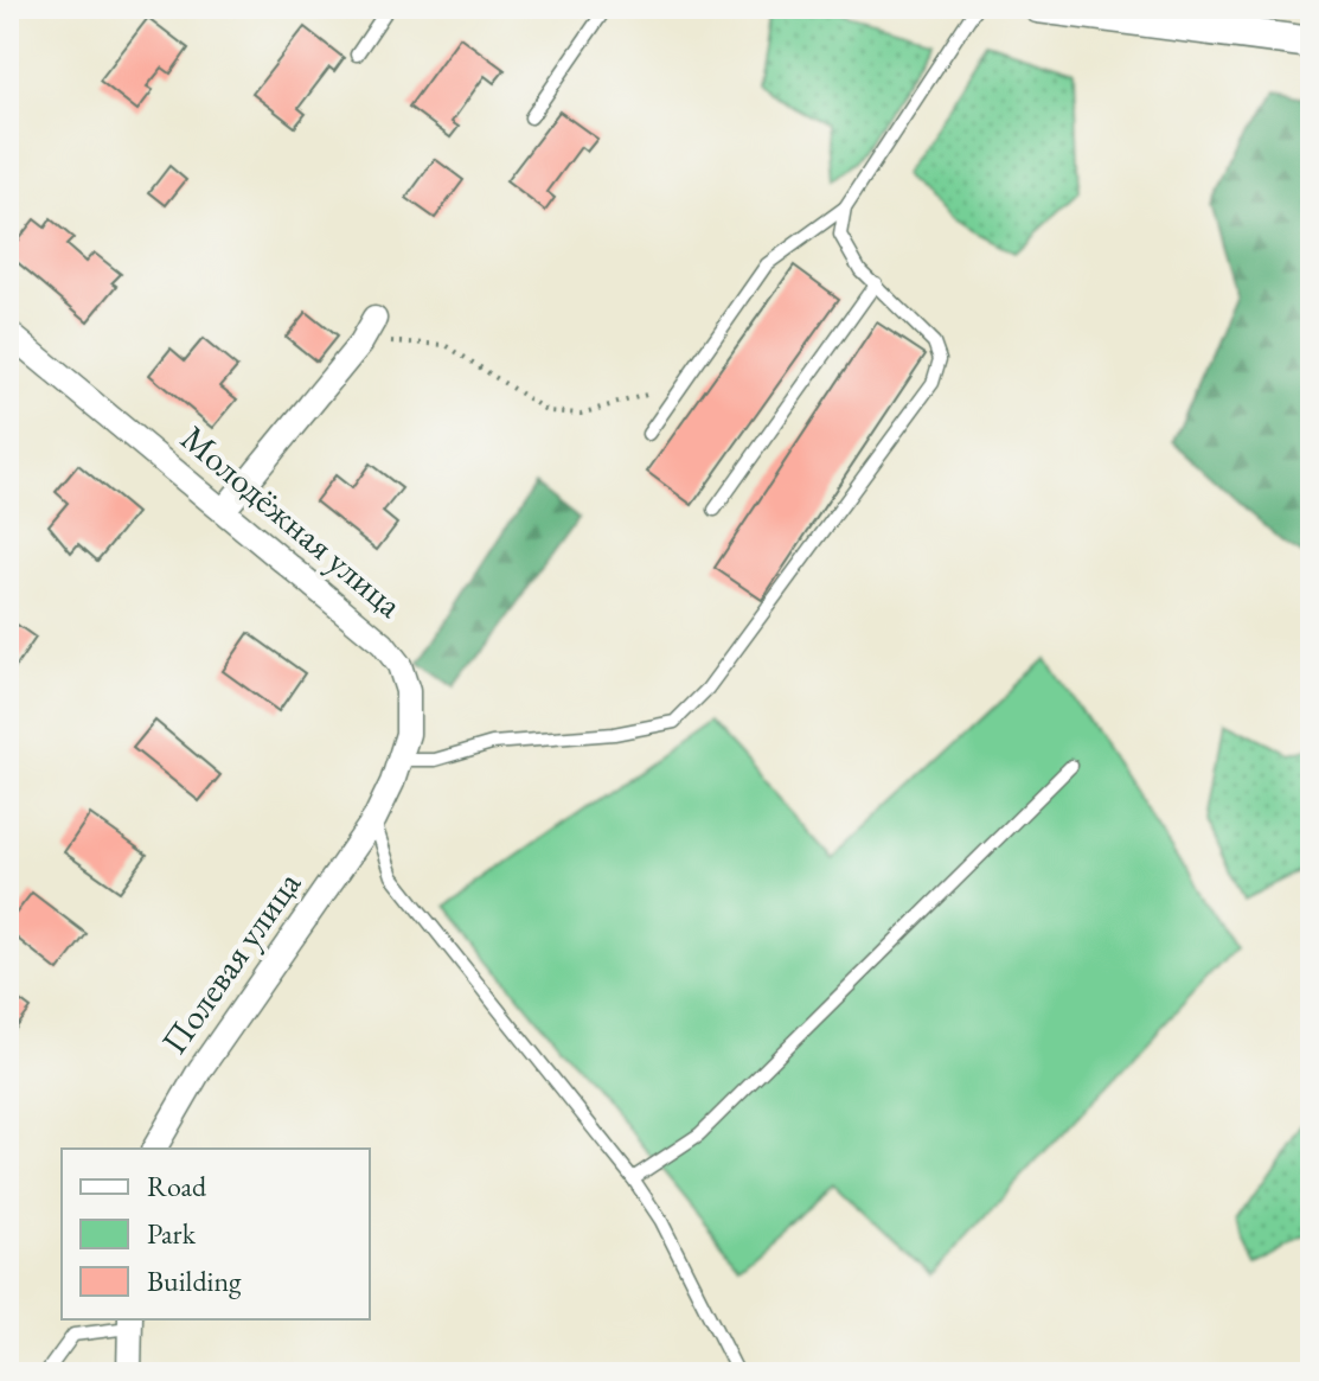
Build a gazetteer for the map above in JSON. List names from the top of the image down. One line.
{"streets":{"street":["Молодёжная улица","Полевая улица"]},"crossings":[["Молодёжная улица","Полевая улица"]],"legend":["Road","Park","Building"]}
